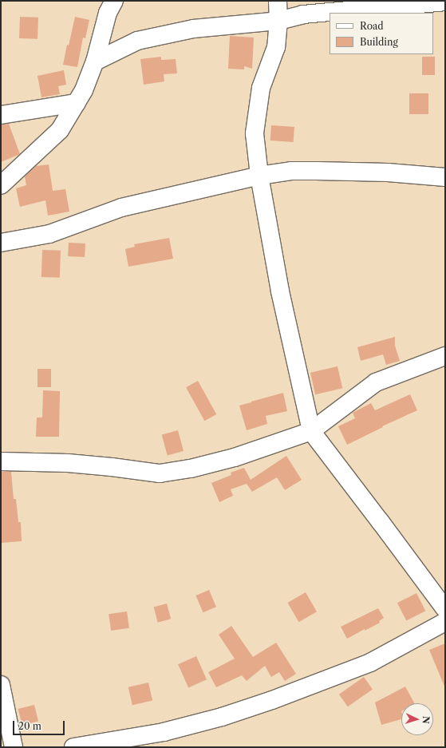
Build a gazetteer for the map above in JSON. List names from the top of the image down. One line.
{"legend":["Road","Building"],"scale_bar":"20 m","north":"right"}
